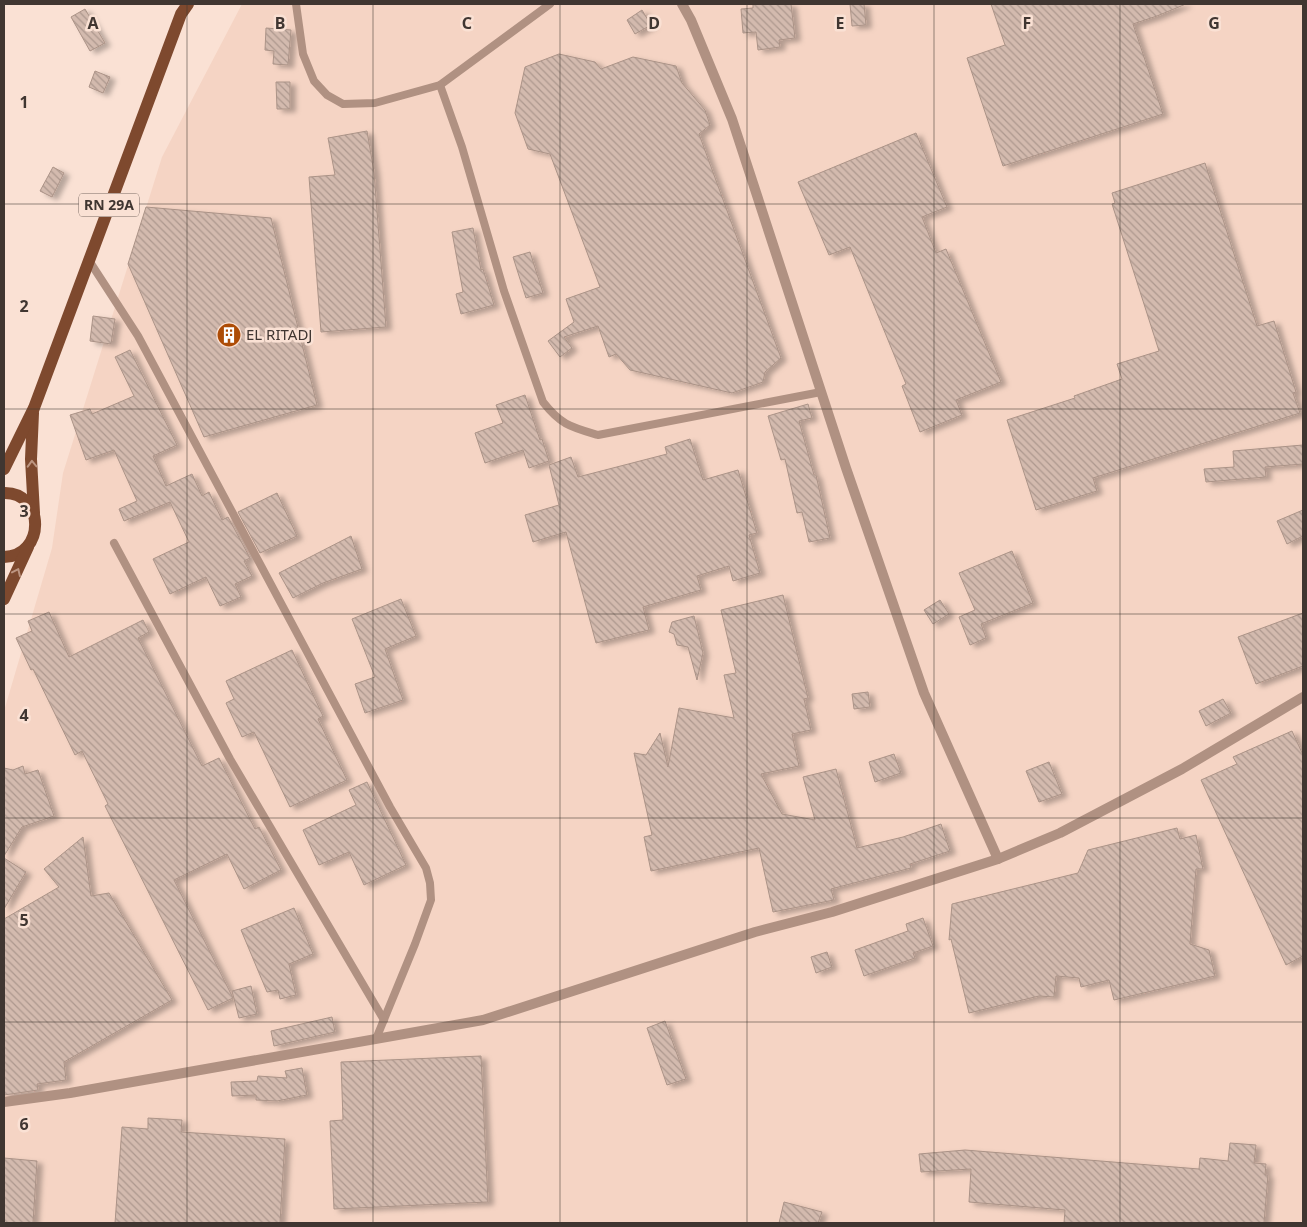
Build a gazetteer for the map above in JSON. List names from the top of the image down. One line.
{"streets":{"main road":["RN 29A"]},"places":{"building":["EL RITADJ"]},"grid":{"columns":["A","B","C","D","E","F","G"],"rows":["1","2","3","4","5","6"]}}
